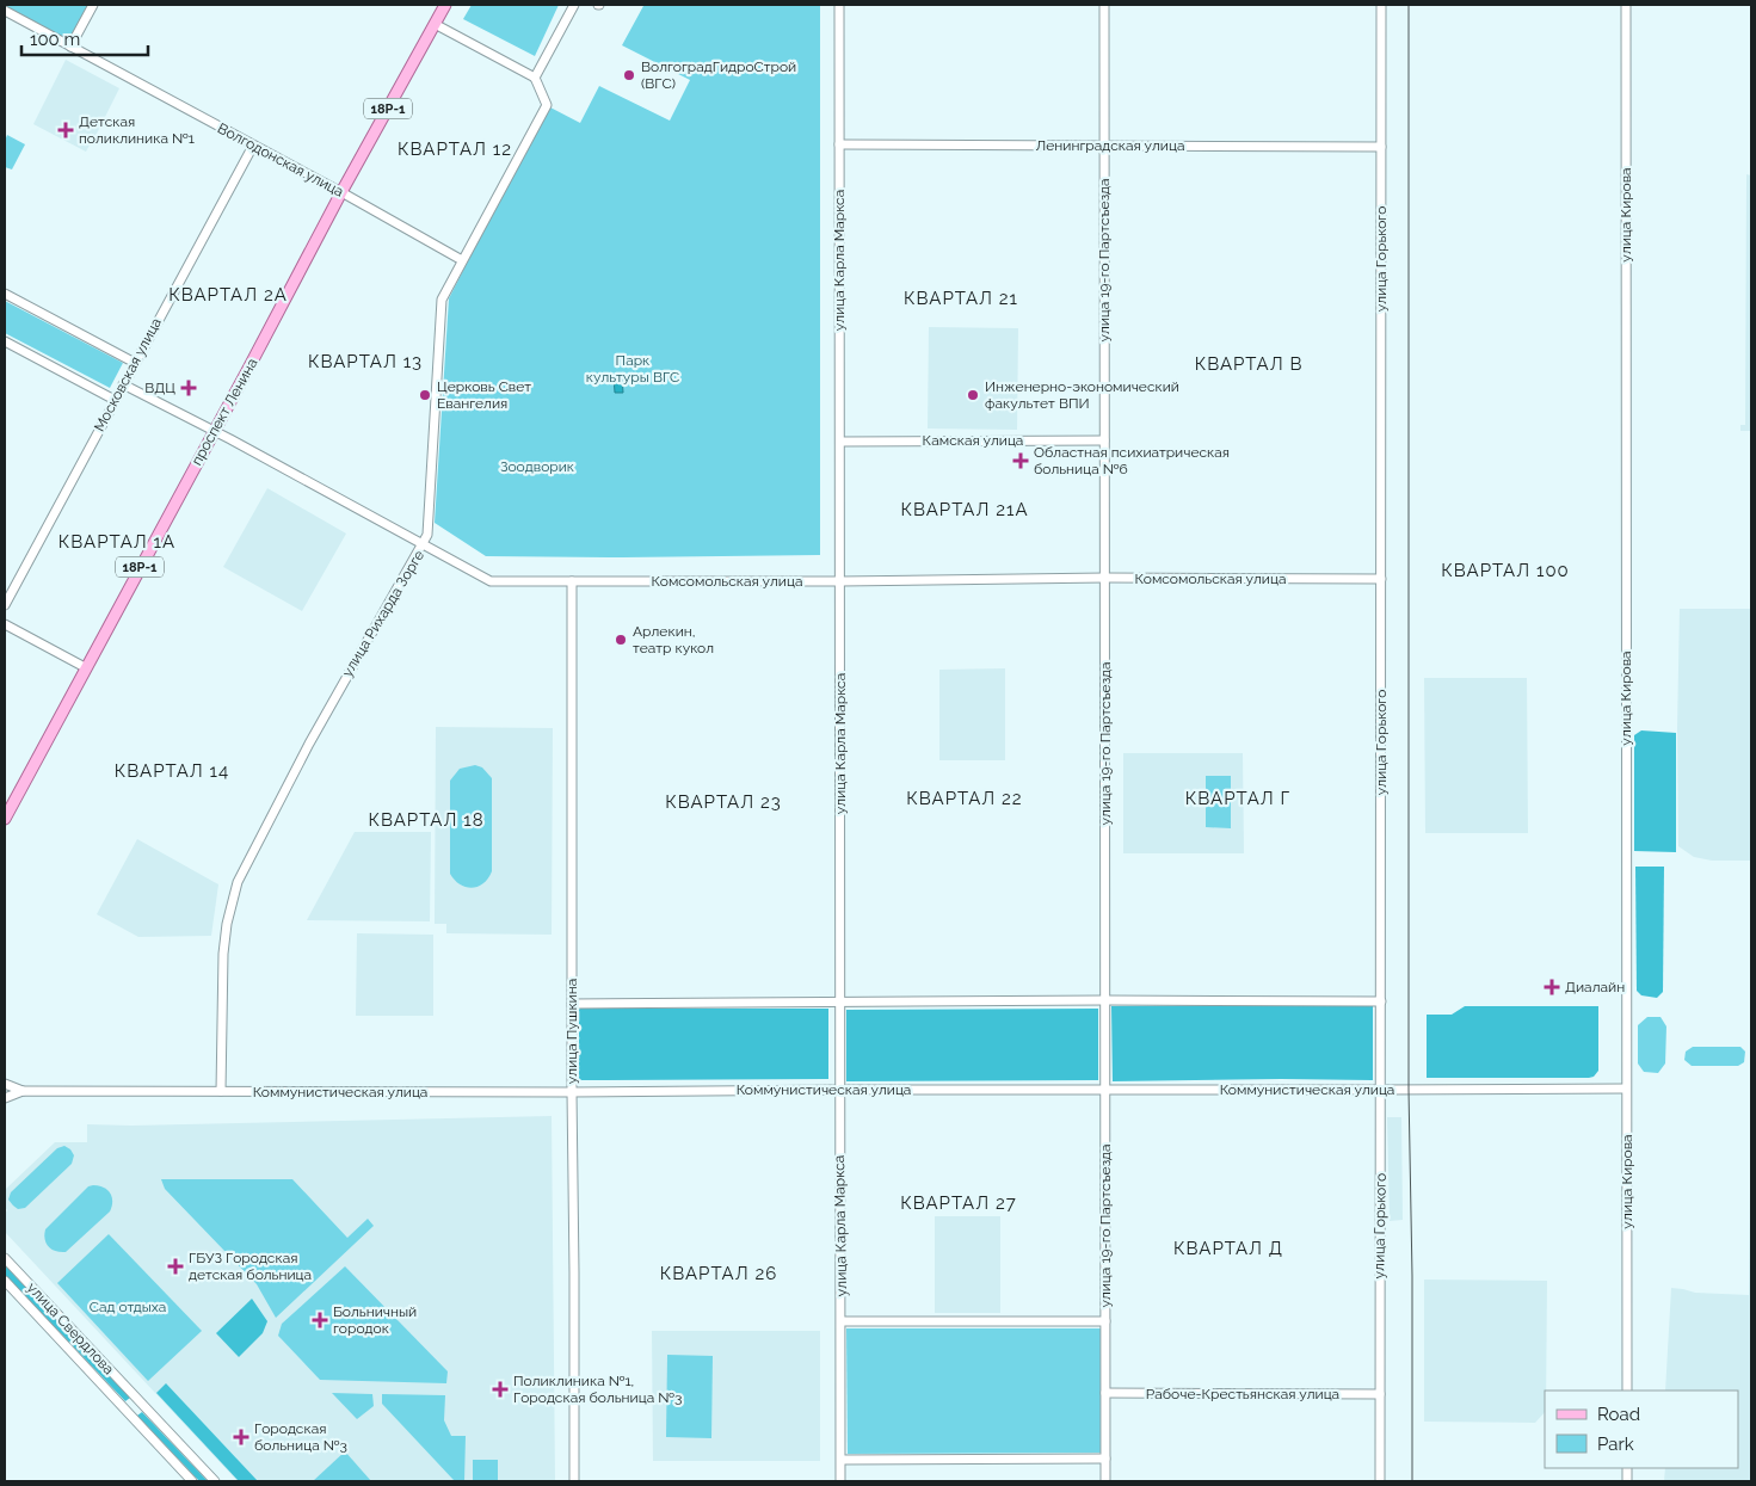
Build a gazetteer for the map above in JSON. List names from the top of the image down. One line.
{"streets":{"main road":["18Р-1","проспект Ленина"],"street":["Ленинградская улица","Волгодонская улица","улица Кирова","улица Горького","улица Карла Маркса","улица 19-го Партсъезда","Московская улица","Камская улица","Комсомольская улица","улица Рихарда Зорге","улица Пушкина","Коммунистическая улица","улица Свердлова","Рабоче-Крестьянская улица"]},"crossings":[["Ленинградская улица","улица Горького"],["Ленинградская улица","улица Карла Маркса"],["Ленинградская улица","улица 19-го Партсъезда"],["Волгодонская улица","Московская улица"],["Волгодонская улица","проспект Ленина"],["Волгодонская улица","улица Рихарда Зорге"],["улица Кирова","Коммунистическая улица"],["улица Горького","Комсомольская улица"],["улица Горького","Коммунистическая улица"],["улица Горького","Рабоче-Крестьянская улица"],["улица Карла Маркса","Камская улица"],["улица Карла Маркса","Комсомольская улица"],["улица Карла Маркса","Коммунистическая улица"],["улица 19-го Партсъезда","Камская улица"],["улица 19-го Партсъезда","Комсомольская улица"],["улица 19-го Партсъезда","Коммунистическая улица"],["улица 19-го Партсъезда","Рабоче-Крестьянская улица"],["Московская улица","Комсомольская улица"],["проспект Ленина","Комсомольская улица"],["Комсомольская улица","улица Рихарда Зорге"],["Комсомольская улица","улица Пушкина"],["улица Рихарда Зорге","Коммунистическая улица"],["улица Пушкина","Коммунистическая улица"]],"districts":["КВАРТАЛ 12","КВАРТАЛ 2А","КВАРТАЛ 21","КВАРТАЛ 13","КВАРТАЛ В","КВАРТАЛ 21А","КВАРТАЛ 1А","КВАРТАЛ 100","КВАРТАЛ 14","КВАРТАЛ 22","КВАРТАЛ Г","КВАРТАЛ 23","КВАРТАЛ 18","КВАРТАЛ 27","КВАРТАЛ Д","КВАРТАЛ 26"],"parks":["Парк культуры ВГС","Зоодворик","Сад отдыха"],"places":{"other":["ВолгоградГидроСтрой (ВГС)","Церковь Свет Евангелия","Инженерно-экономический факультет ВПИ","Арлекин, театр кукол"],"health":["Детская поликлиника №1","ВДЦ","Областная психиатрическая больница №6","Диалайн","ГБУЗ Городская детская больница","Больничный городок","Поликлиника №1, Городская больница №3","Городская больница №3"]},"legend":["Road","Park"],"scale_bar":"100 m"}
